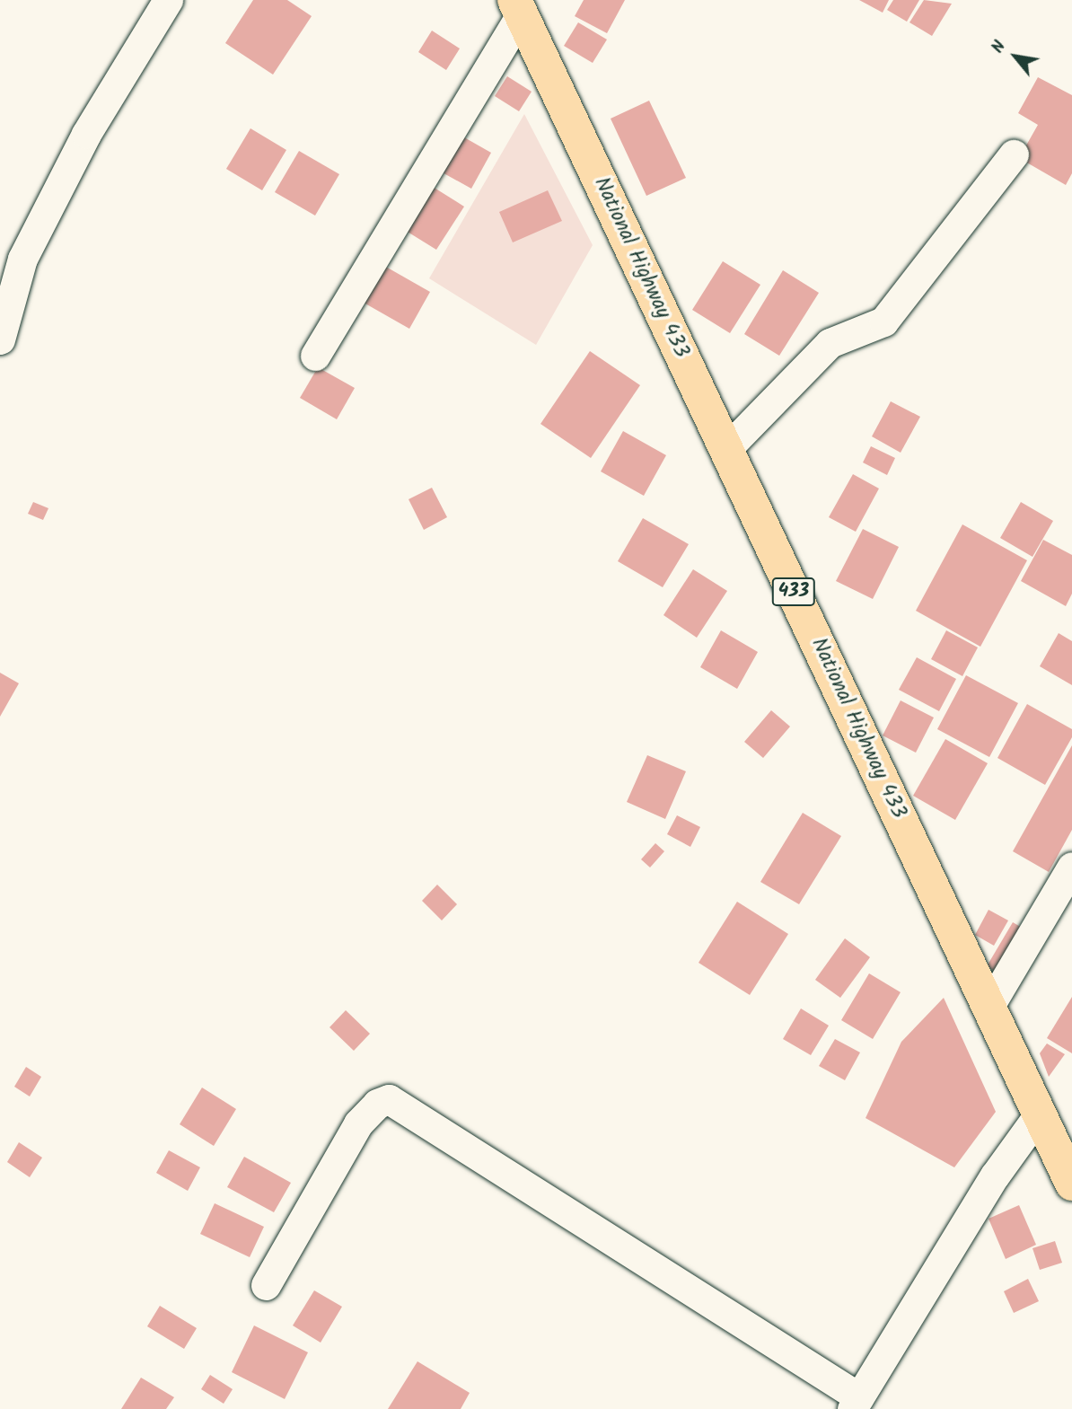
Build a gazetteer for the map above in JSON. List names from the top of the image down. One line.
{"streets":{"main road":["National Highway 433","433"]},"north":"top left"}
